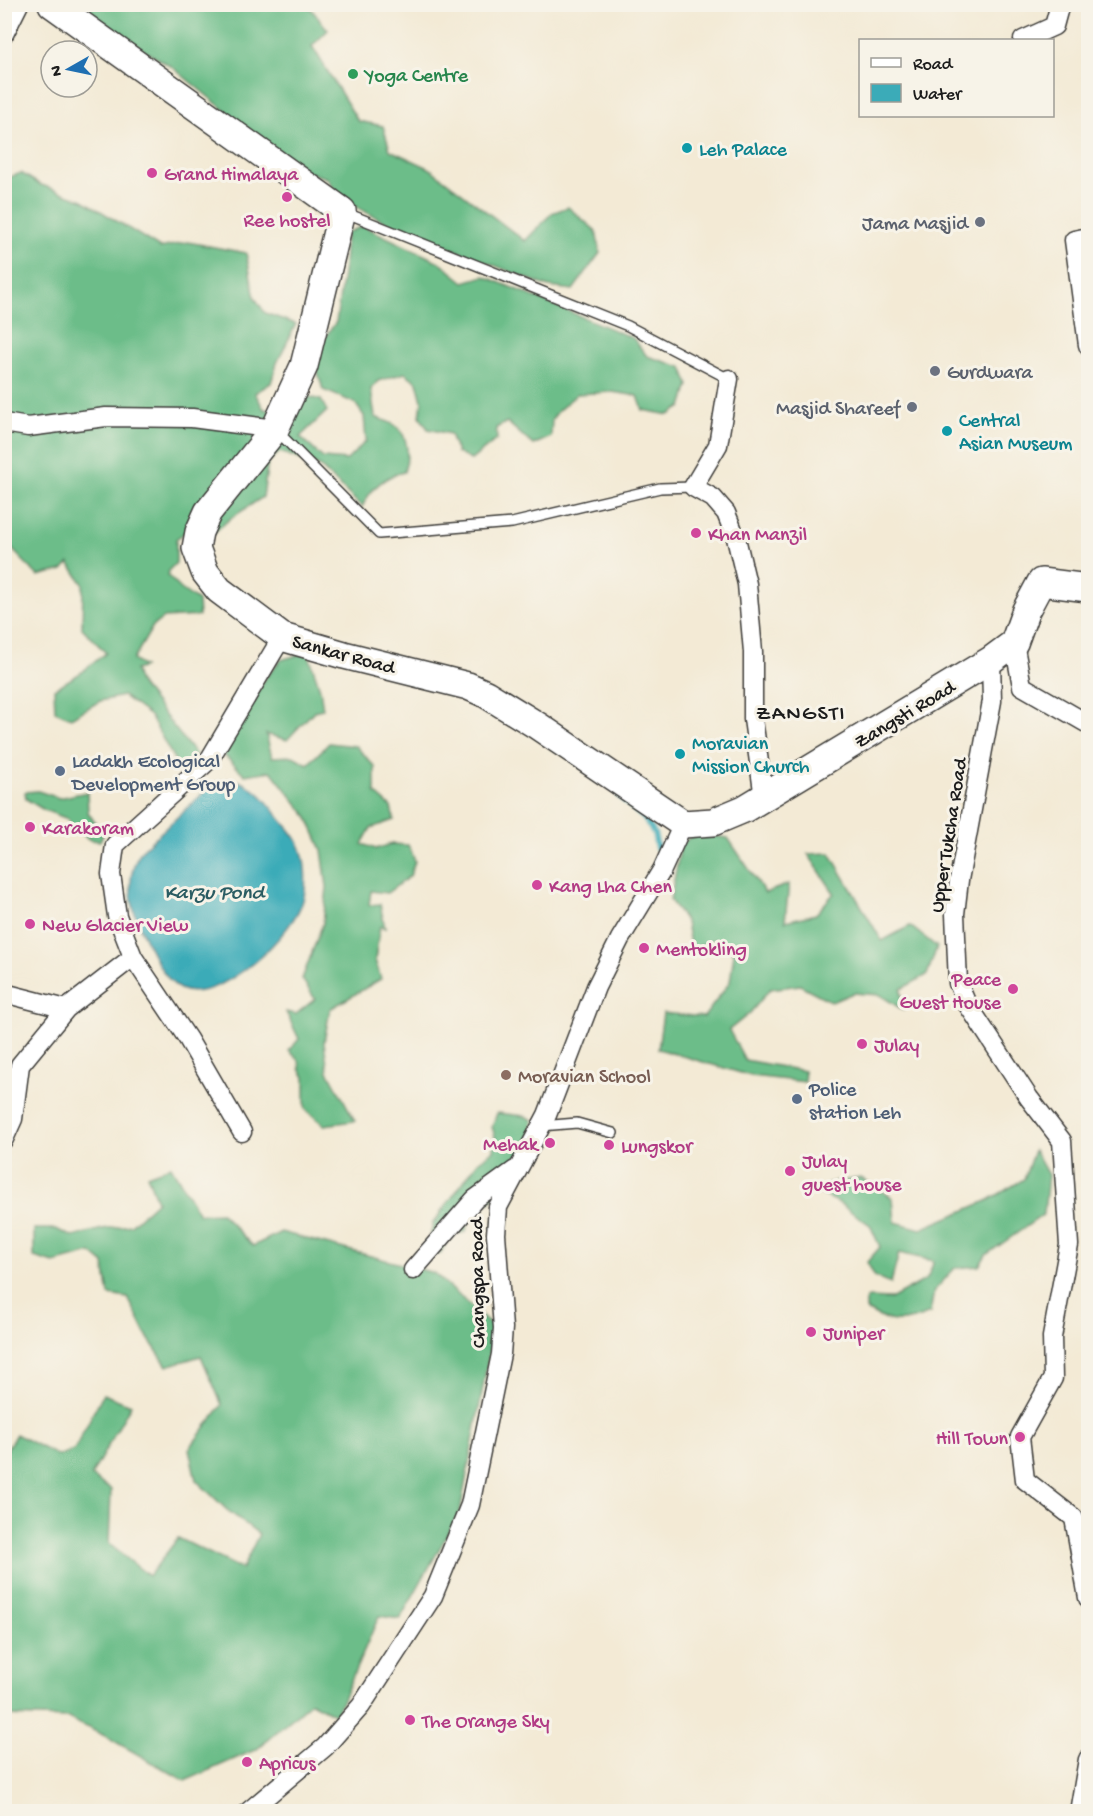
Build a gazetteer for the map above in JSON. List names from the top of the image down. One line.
{"streets":{"main road":["Sankar Road","Zangsti Road"],"street":["Upper Tukcha Road","Changspa Road"]},"crossings":[["Sankar Road","Zangsti Road"],["Sankar Road","Changspa Road"],["Zangsti Road","Upper Tukcha Road"],["Zangsti Road","Changspa Road"]],"districts":["ZANGSTI"],"water":["Karzu Pond"],"places":["Yoga Centre","Leh Palace","Grand Himalaya","Ree hostel","Jama Masjid","Gurdwara","Masjid Shareef","Central Asian Museum","Khan Manzil","Moravian Mission Church","Ladakh Ecological Development Group","Karakoram","Kang Lha Chen","New Glacier View","Mentokling","Peace Guest House","Julay","Moravian School","Police station Leh","Mehak","Lungskor","Julay guest house","Juniper","Hill Town","The Orange Sky","Apricus"],"legend":["Road","Water"],"north":"left"}
